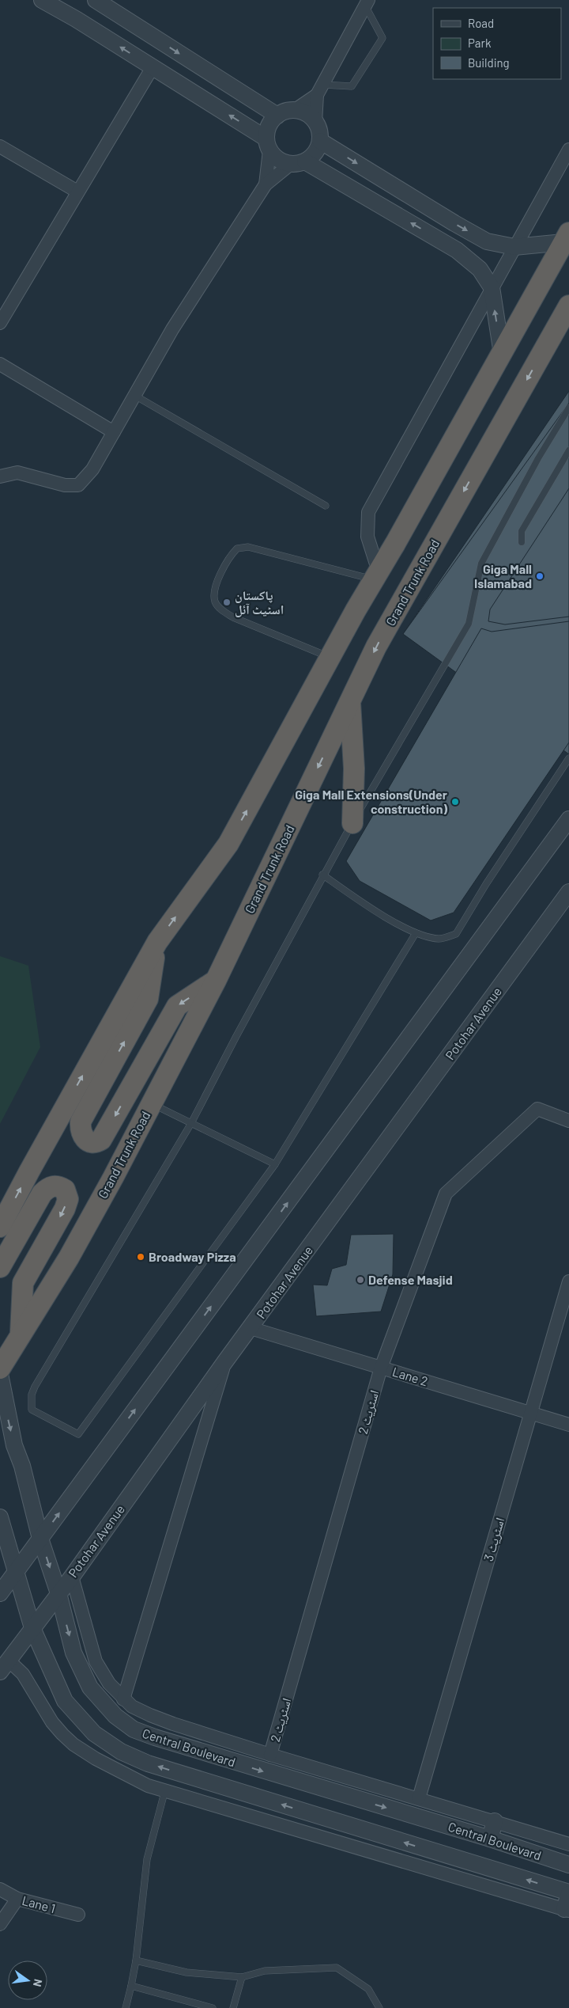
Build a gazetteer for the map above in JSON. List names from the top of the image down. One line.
{"streets":{"highway":["Grand Trunk Road"],"street":["Potohar Avenue","Lane 2","اسٹریٹ 2","اسٹریٹ 3","Central Boulevard","Lane 1"]},"crossings":[["Potohar Avenue","Lane 2"],["Potohar Avenue","Central Boulevard"],["Lane 2","اسٹریٹ 2"],["Lane 2","اسٹریٹ 3"]],"places":["Giga Mall Islamabad","پاکستان اسٹیٹ آئل","Giga Mall Extensions(Under construction)","Broadway Pizza","Defense Masjid"],"legend":["Road","Park","Building"],"north":"right"}
